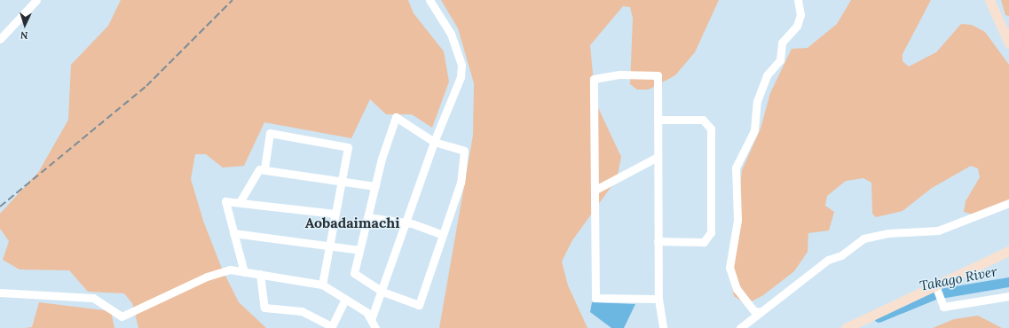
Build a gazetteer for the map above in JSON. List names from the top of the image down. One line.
{"districts":["Aobadaimachi"],"water":["Takago River"],"north":"bottom"}
